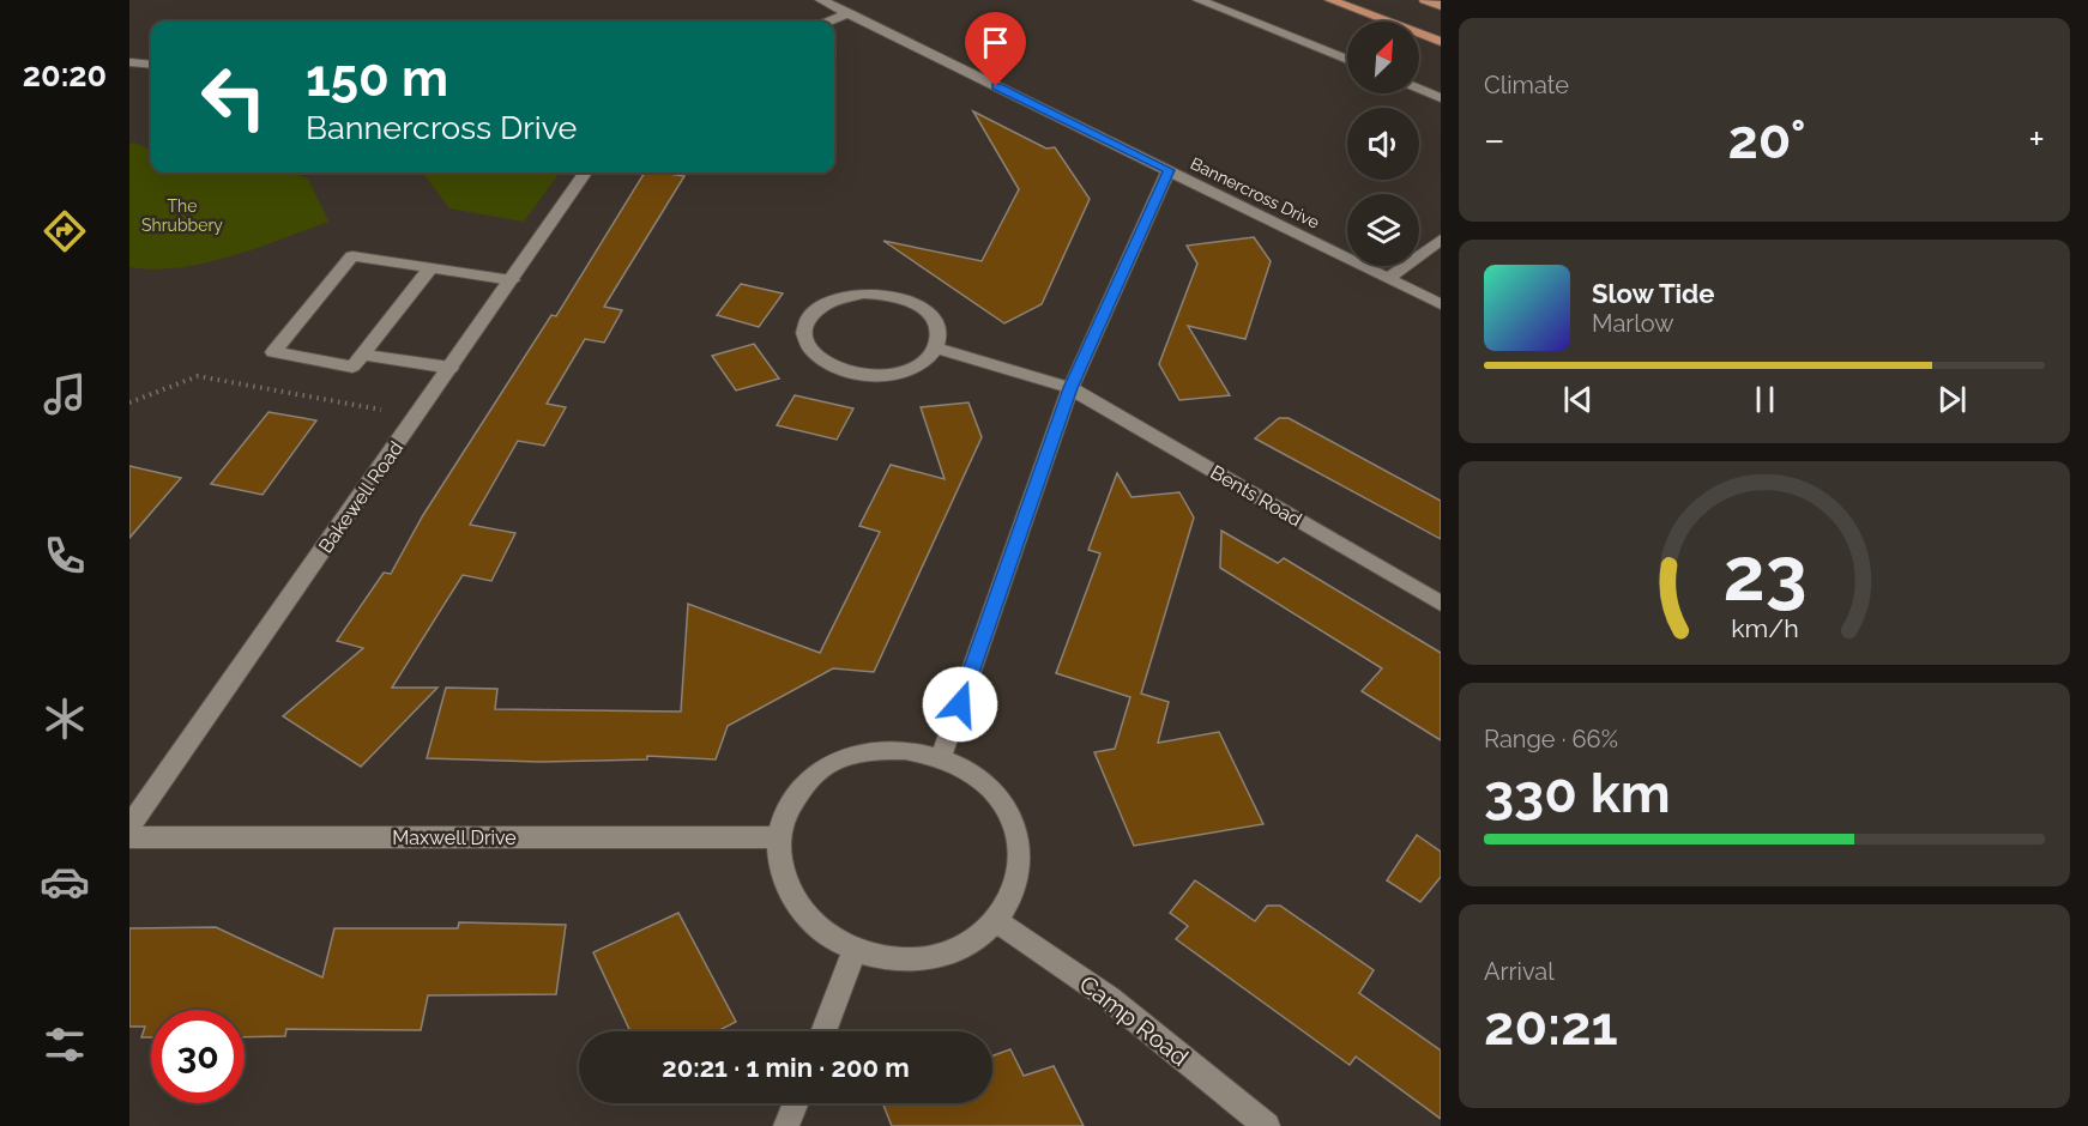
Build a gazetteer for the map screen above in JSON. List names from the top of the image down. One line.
{"streets":{"street":["Bannercross Drive","Bents Road","Bakewell Road","Maxwell Drive","Camp Road"]},"crossings":[["Maxwell Drive","Camp Road"]],"parks":["The Shrubbery"],"north":"top right","page":{"tabs":"20:20","tile":["Climate",["Range · 66%","330 km"],["Arrival","20:21"]],"turn":["150 m","Bannercross Drive"],"heat":["−","20°","+"],"song":["Slow Tide","Marlow"],"limit":"30","trip":"20:21 · 1 min · 200 m","gauge":["23","km/h"]}}
